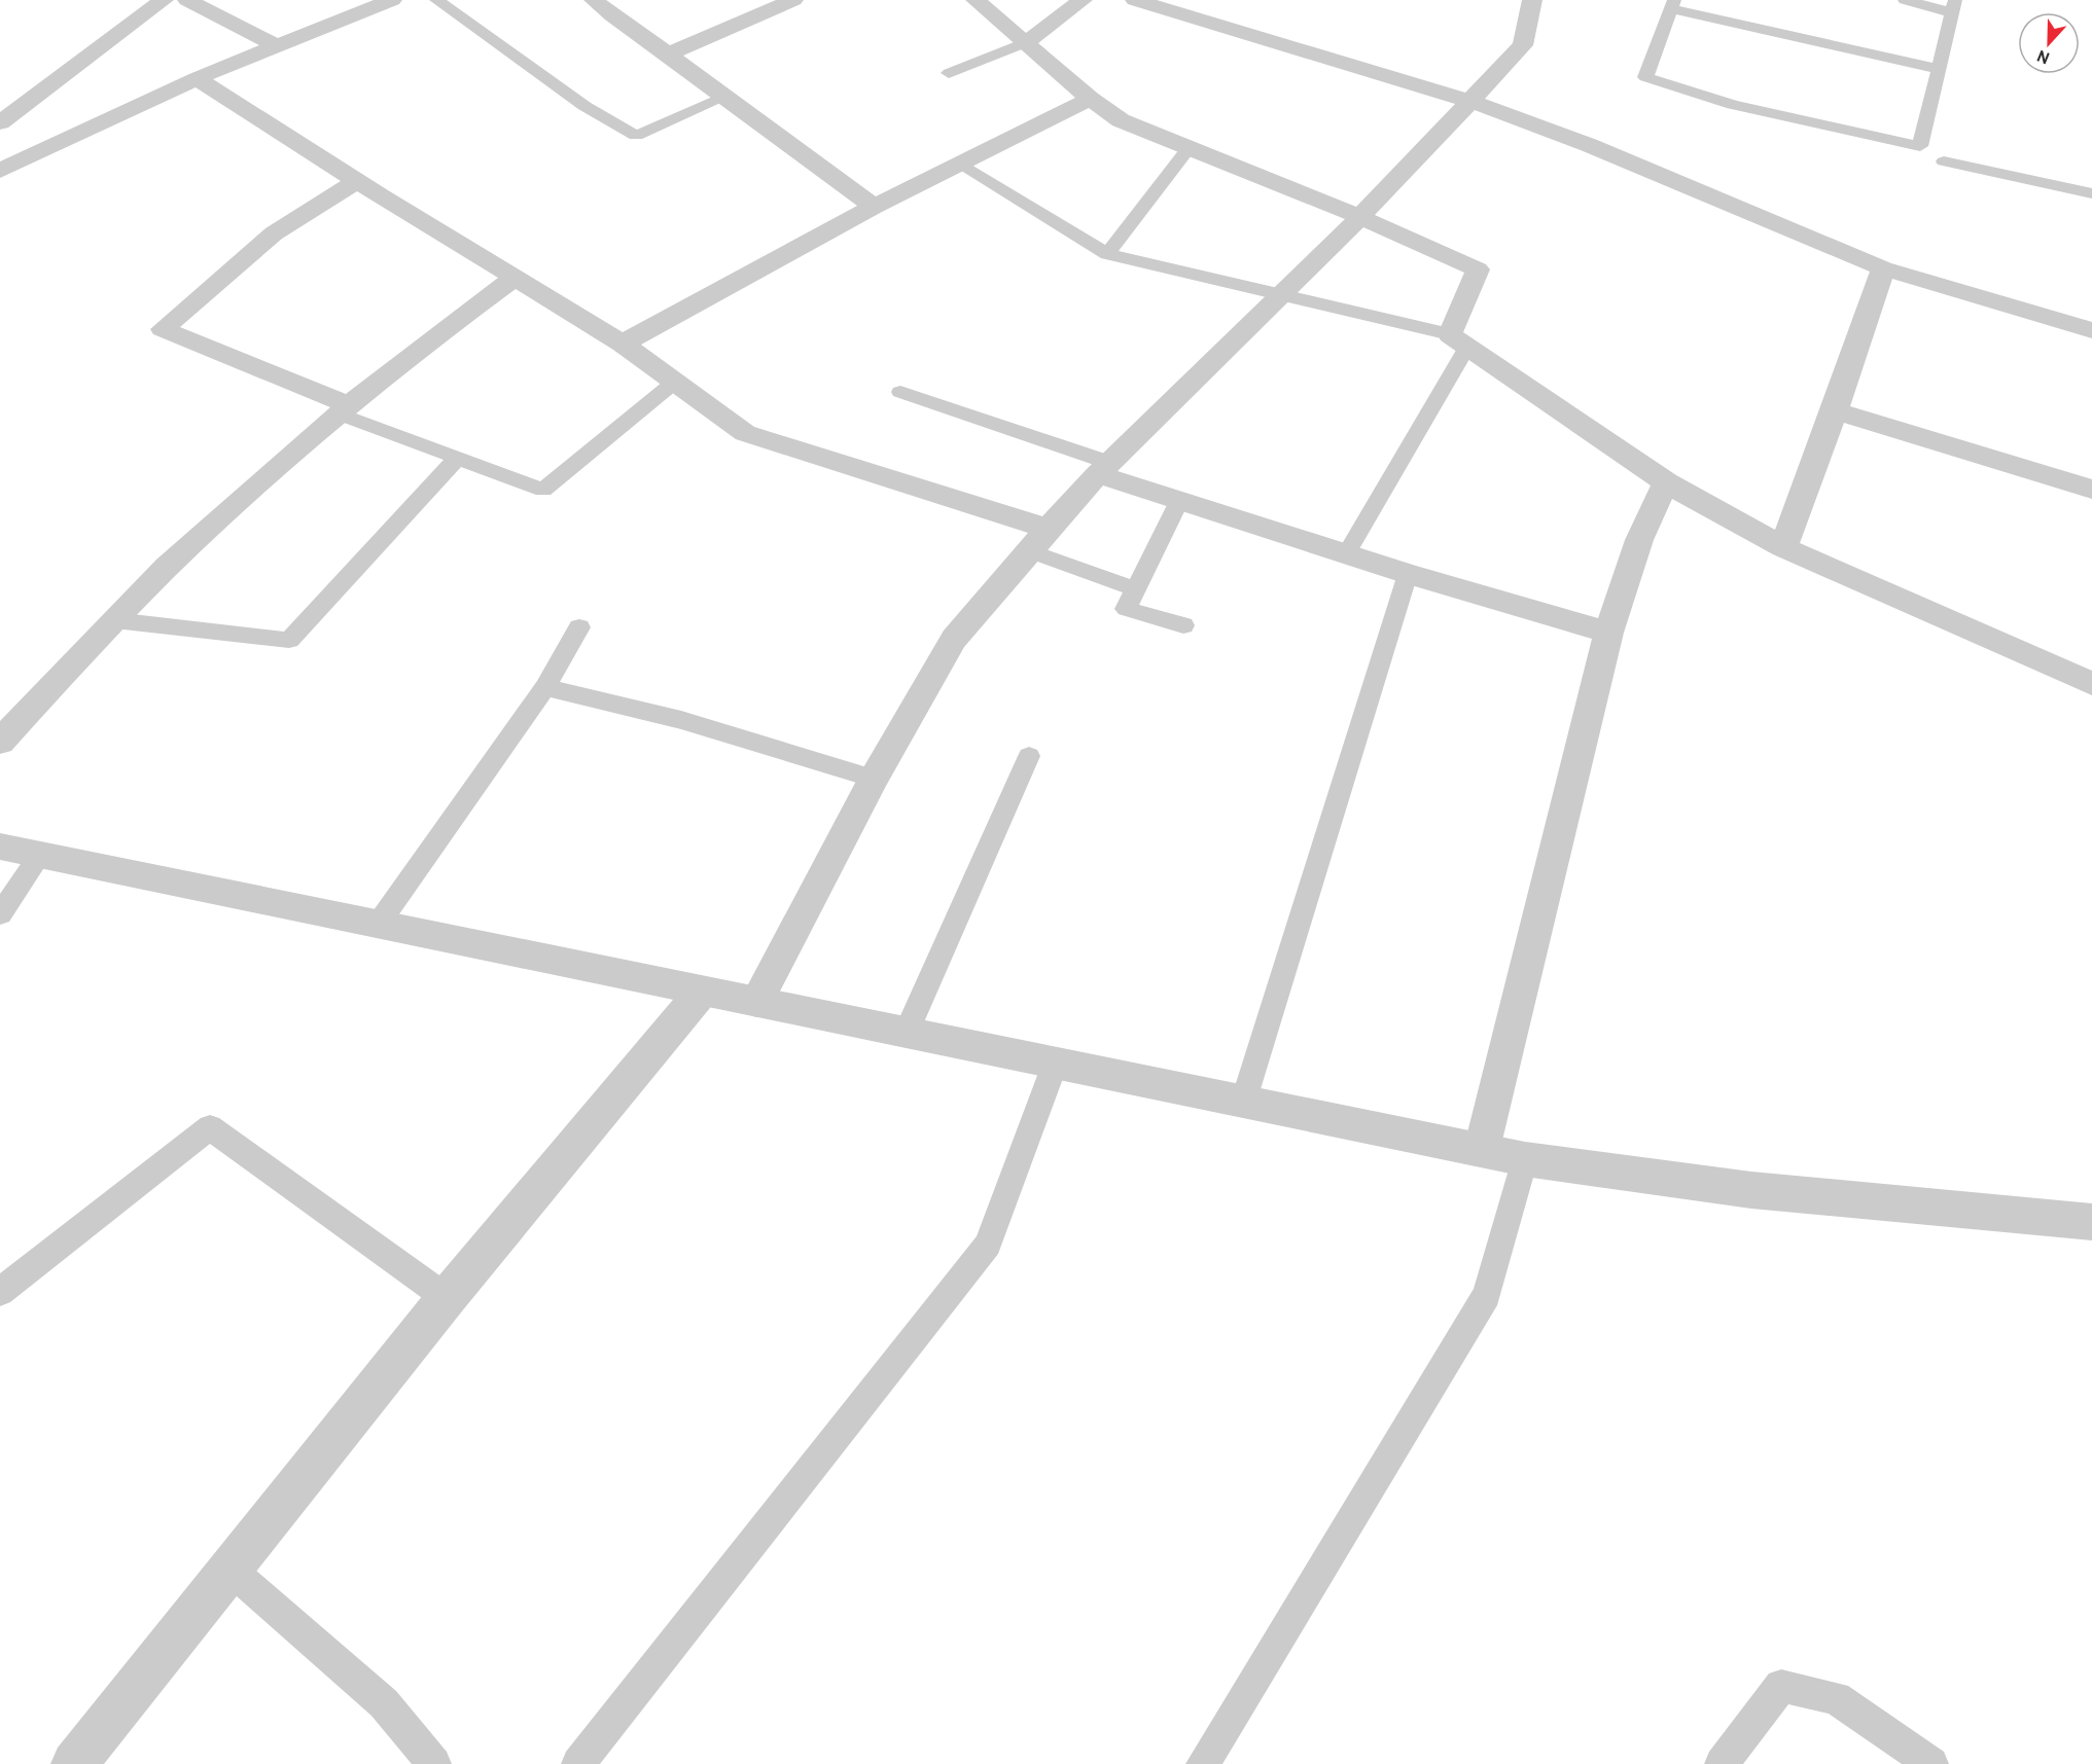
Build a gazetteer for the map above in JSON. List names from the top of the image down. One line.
{"north":"bottom"}
